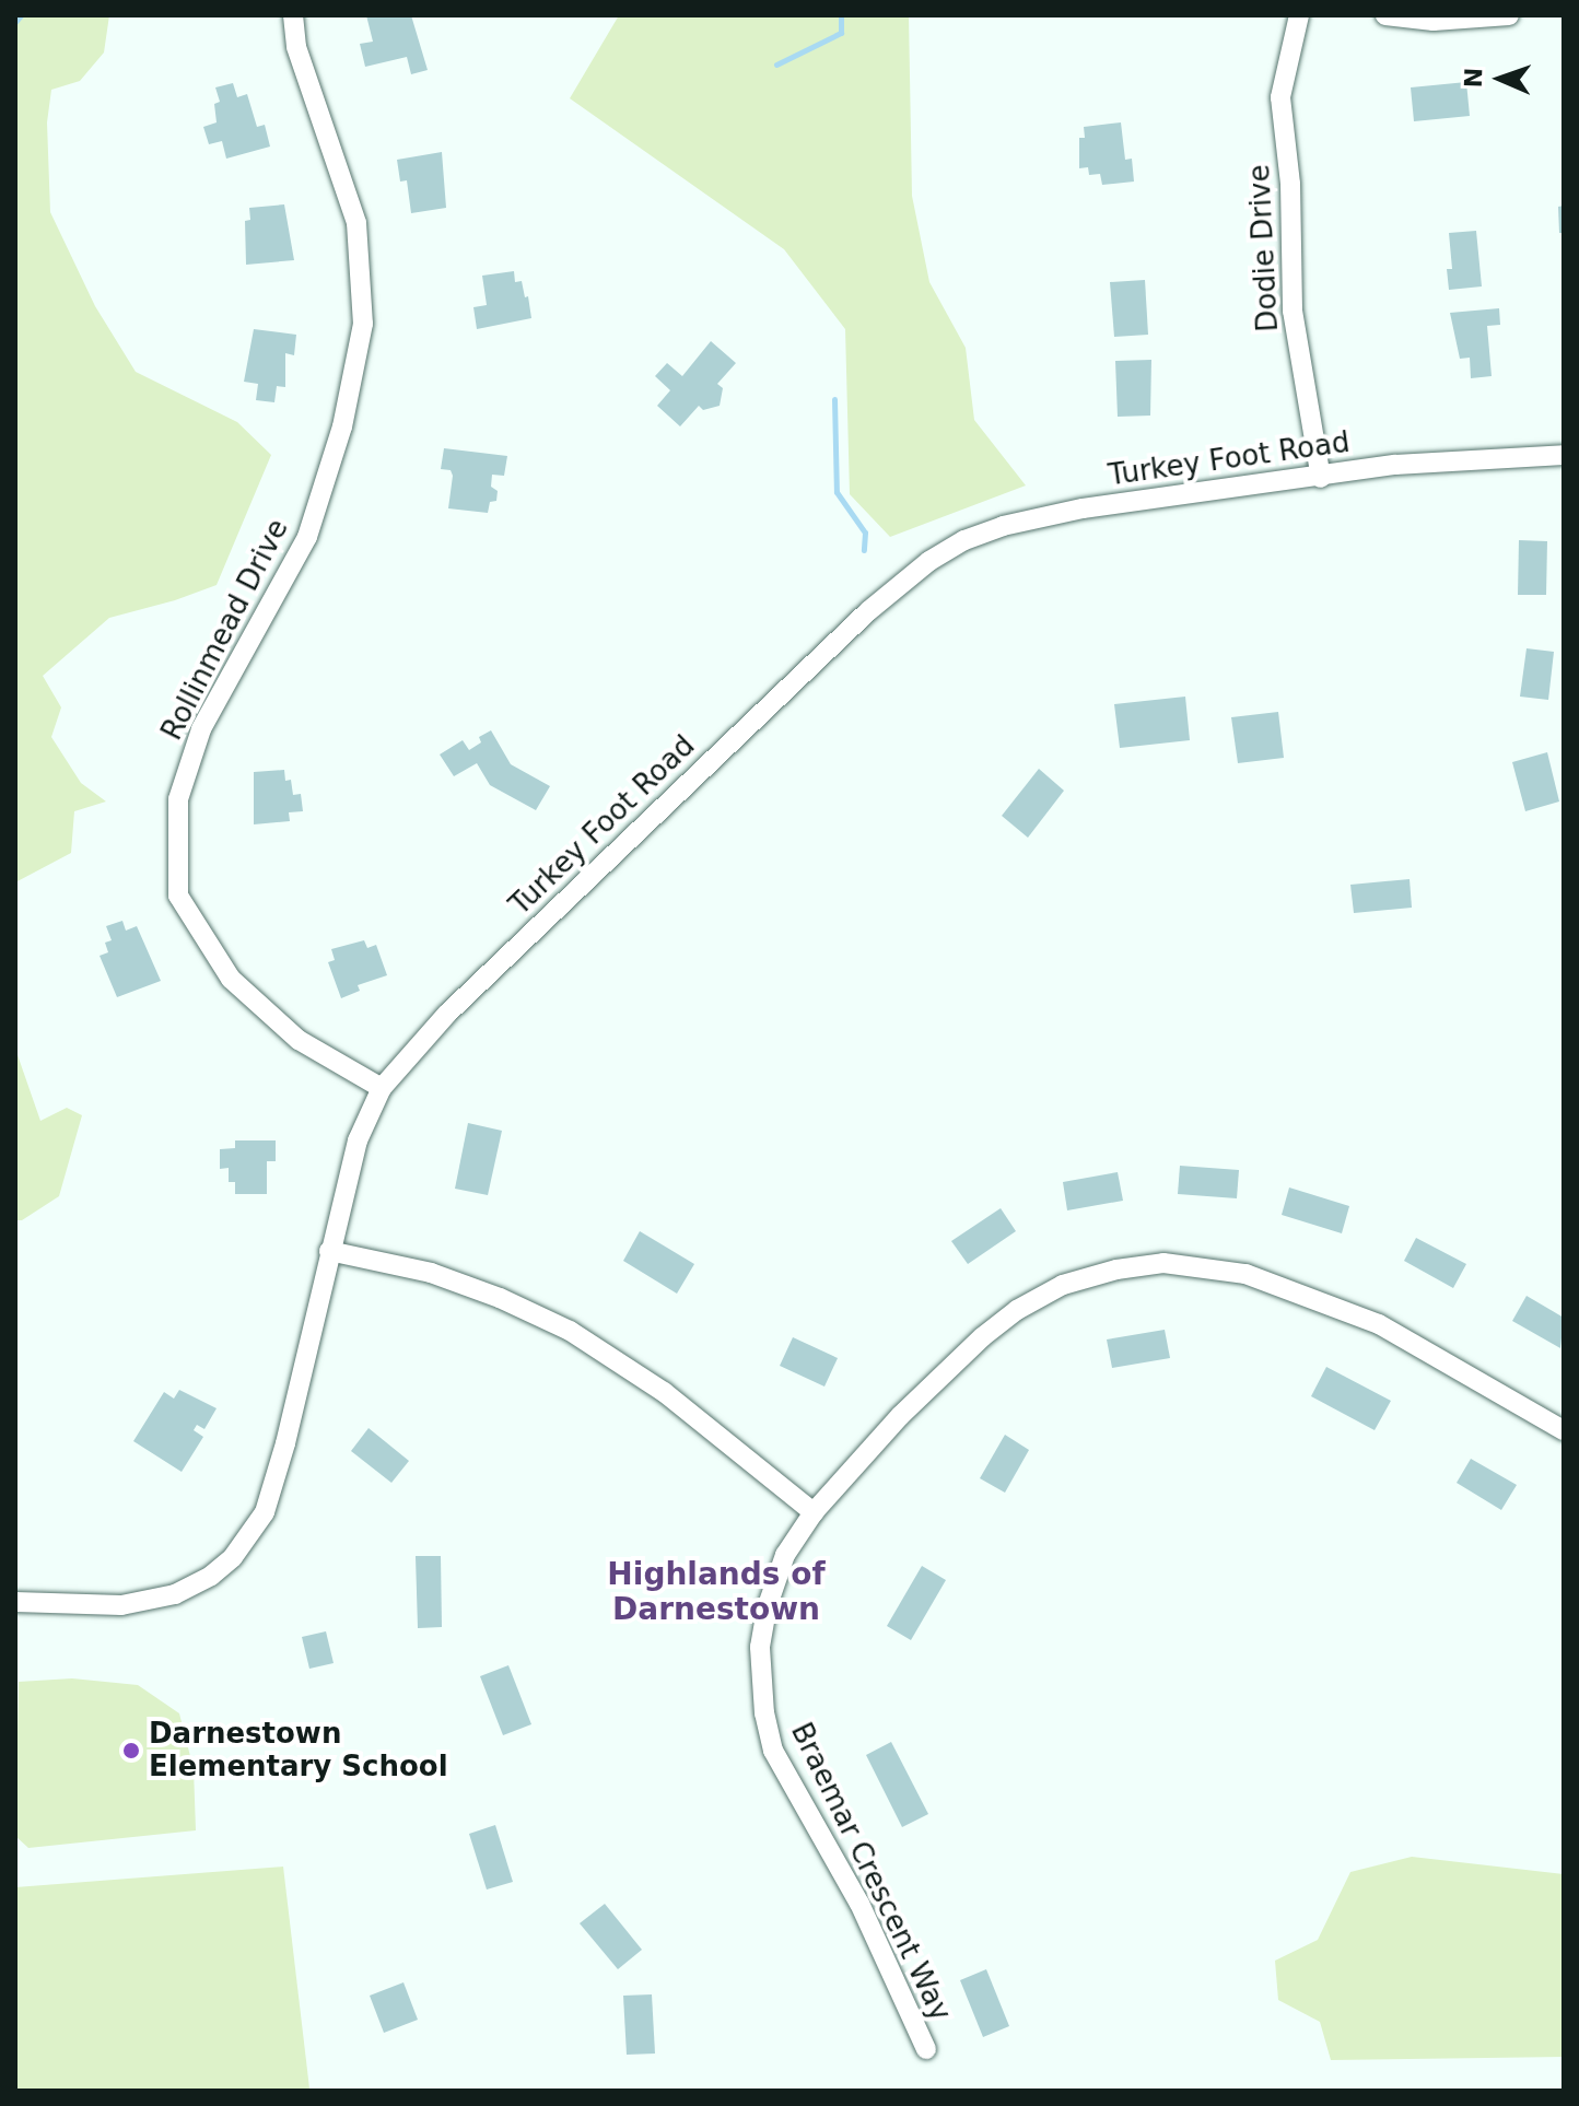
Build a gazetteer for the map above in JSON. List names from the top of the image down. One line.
{"streets":{"street":["Dodie Drive","Turkey Foot Road","Rollinmead Drive","Braemar Crescent Way"]},"crossings":[["Dodie Drive","Turkey Foot Road"],["Turkey Foot Road","Rollinmead Drive"]],"districts":["Highlands of Darnestown"],"places":["Darnestown Elementary School"],"north":"left"}
